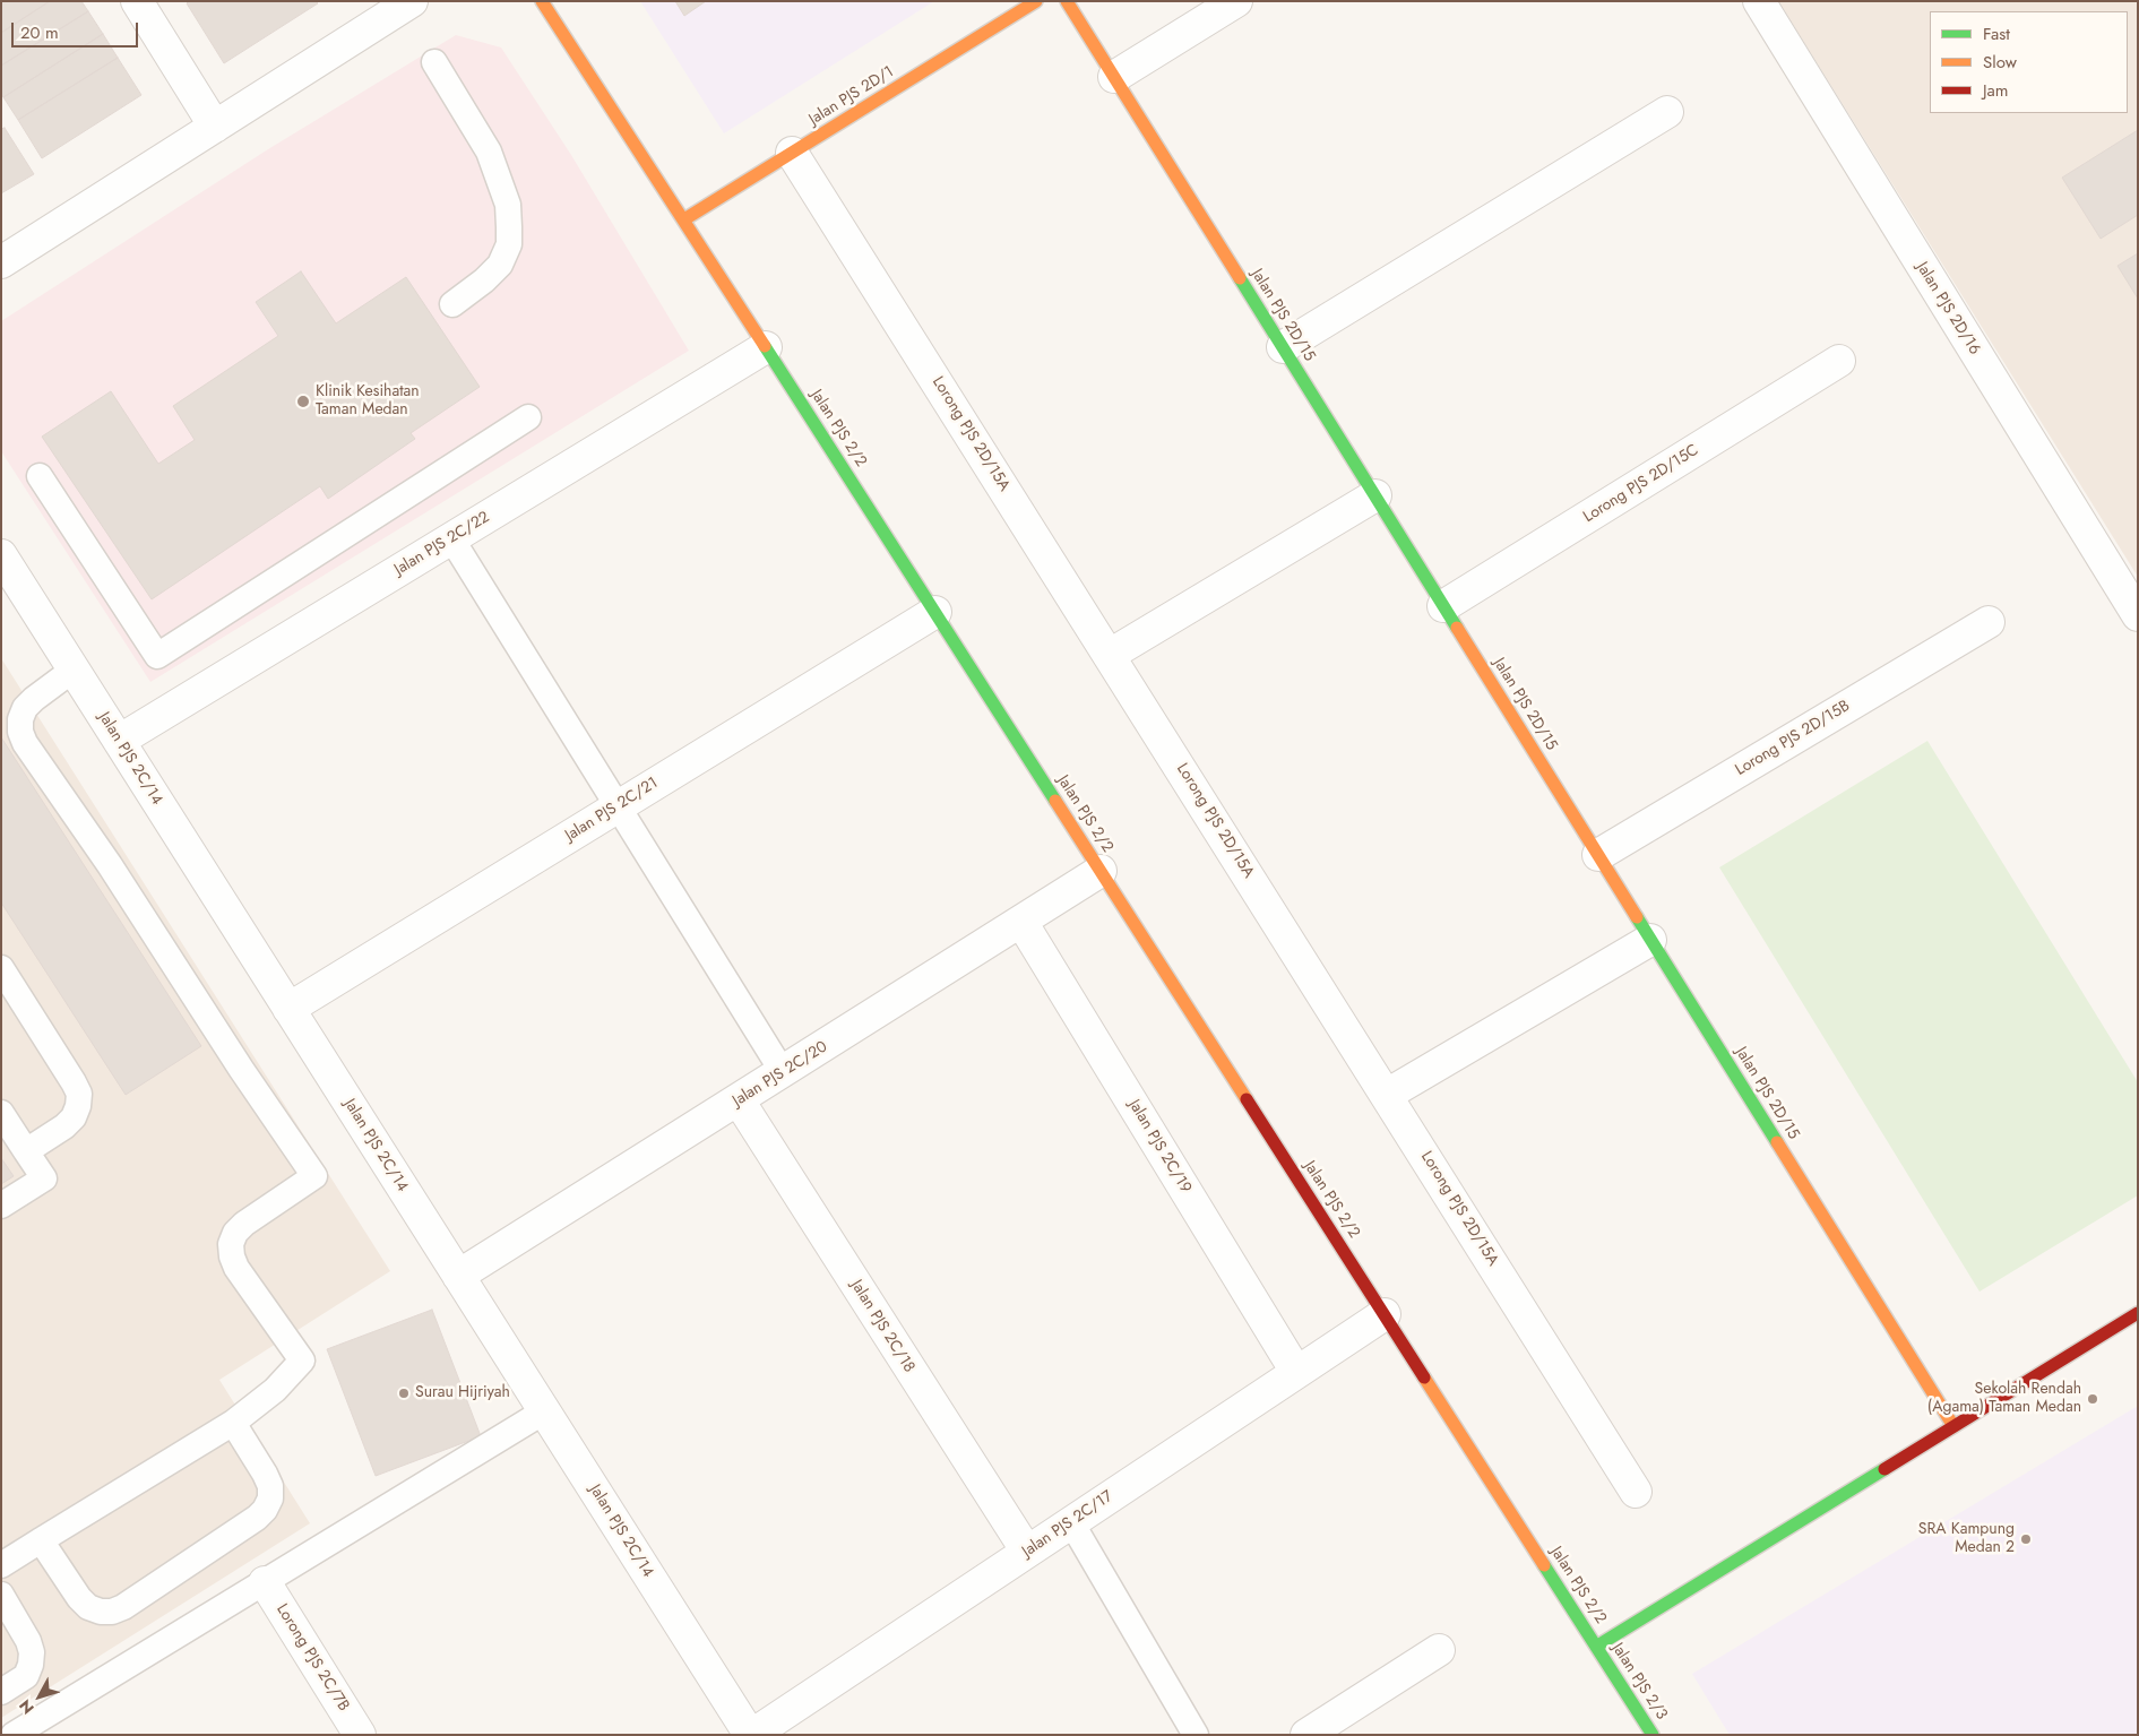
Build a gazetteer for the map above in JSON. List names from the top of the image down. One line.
{"streets":{"street":["Jalan PJS 2D/1","Jalan PJS 2D/16","Jalan PJS 2D/15","Jalan PJS 2/2","Lorong PJS 2D/15A","Lorong PJS 2D/15C","Jalan PJS 2C/22","Lorong PJS 2D/15B","Jalan PJS 2C/14","Jalan PJS 2C/21","Jalan PJS 2C/20","Jalan PJS 2C/19","Jalan PJS 2C/18","Jalan PJS 2C/17","Lorong PJS 2C/7B","Jalan PJS 2/3"]},"crossings":[["Jalan PJS 2D/1","Jalan PJS 2/2"],["Jalan PJS 2D/1","Lorong PJS 2D/15A"],["Jalan PJS 2D/15","Lorong PJS 2D/15C"],["Jalan PJS 2D/15","Lorong PJS 2D/15B"],["Jalan PJS 2/2","Jalan PJS 2C/22"],["Jalan PJS 2/2","Jalan PJS 2C/21"],["Jalan PJS 2/2","Jalan PJS 2C/20"],["Jalan PJS 2/2","Jalan PJS 2C/17"],["Jalan PJS 2/2","Jalan PJS 2/3"],["Jalan PJS 2C/22","Jalan PJS 2C/14"],["Jalan PJS 2C/14","Jalan PJS 2C/21"],["Jalan PJS 2C/14","Jalan PJS 2C/20"],["Jalan PJS 2C/14","Jalan PJS 2C/17"],["Jalan PJS 2C/20","Jalan PJS 2C/19"],["Jalan PJS 2C/20","Jalan PJS 2C/18"],["Jalan PJS 2C/19","Jalan PJS 2C/17"],["Jalan PJS 2C/18","Jalan PJS 2C/17"]],"places":["Klinik Kesihatan Taman Medan","Surau Hijriyah","Sekolah Rendah (Agama) Taman Medan","SRA Kampung Medan 2"],"legend":["Fast","Slow","Jam"],"scale_bar":"20 m","north":"bottom left"}
